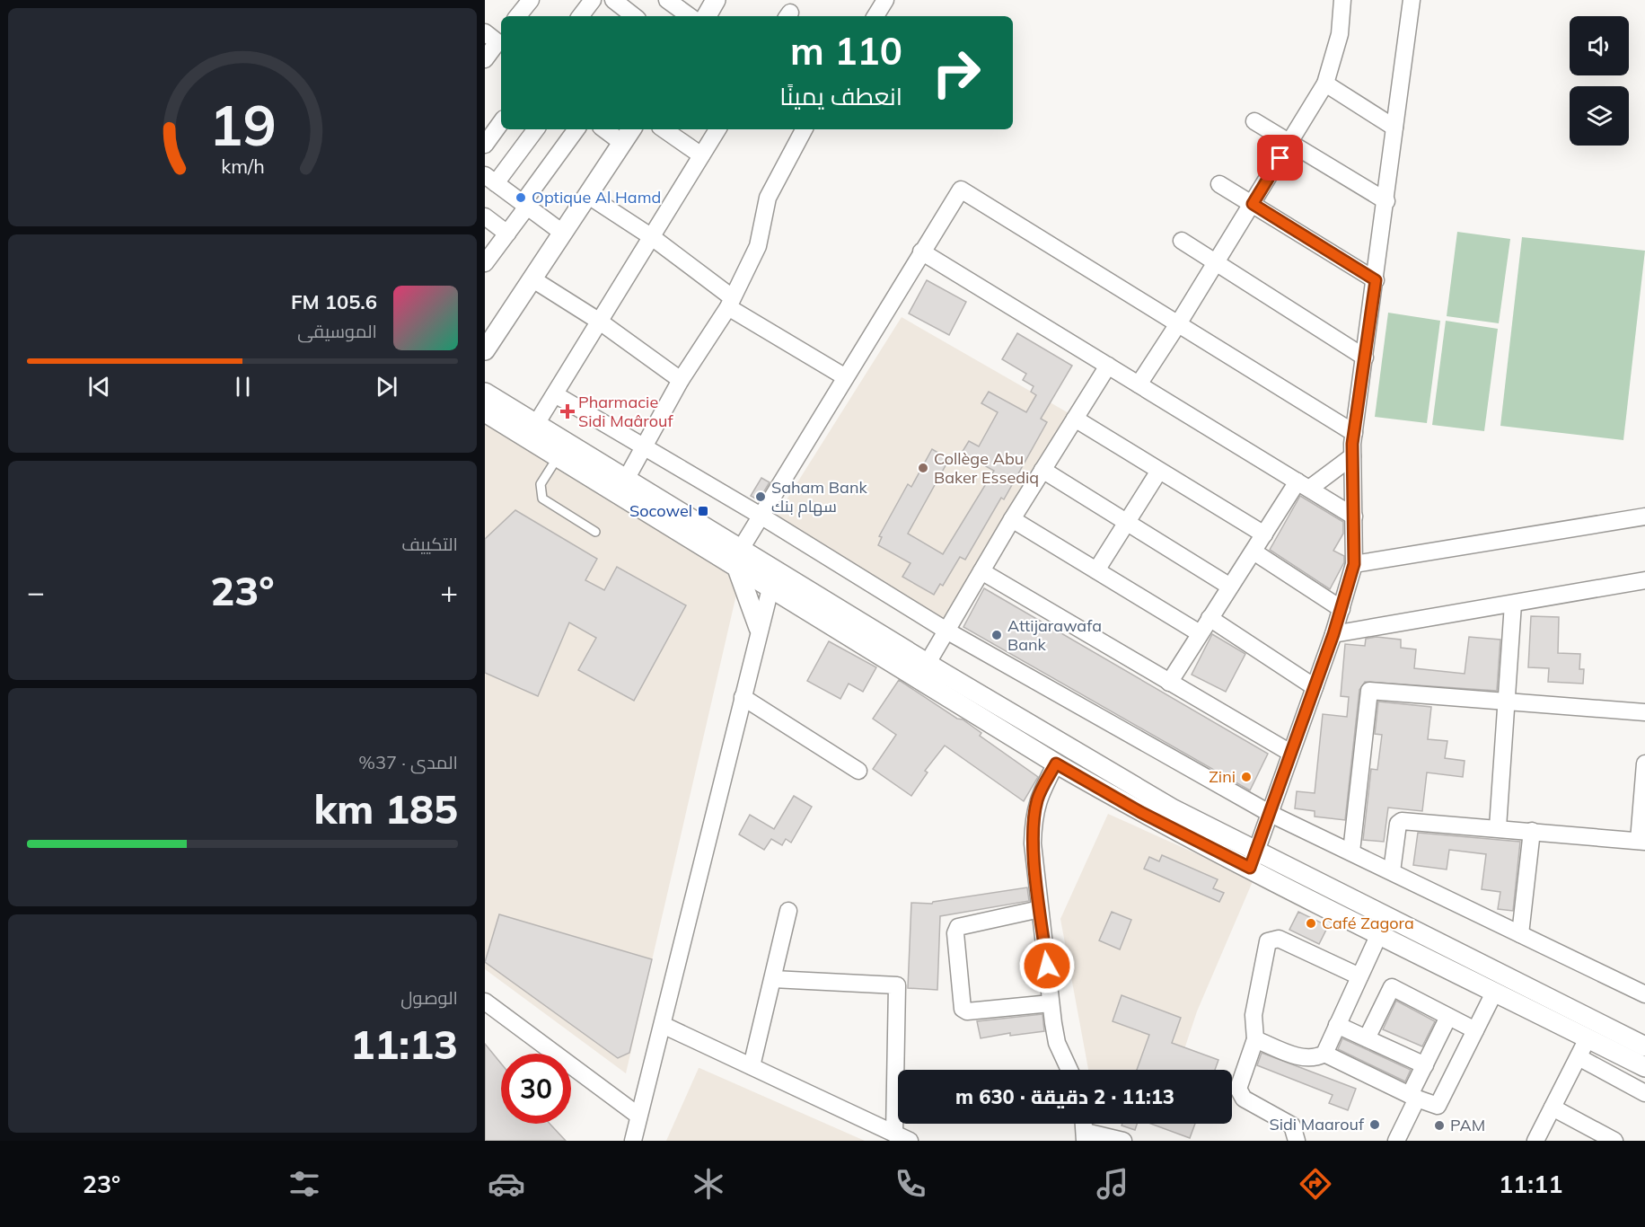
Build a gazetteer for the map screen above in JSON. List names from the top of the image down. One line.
{"places":{"other":["Optique Al Hamd","Collège Abu Baker Essediq","Saham Bank سهام بنك","Attijarawafa Bank","Zini","Café Zagora","Sidi Maarouf","PAM"],"health":["Pharmacie Sidi Maârouf"],"transit":["Socowel"]},"page":{"turn":["110 m","انعطف يمينًا"],"song":["105.6 FM","الموسيقى"],"tile":["التكييف",["المدى · 37%","185 km"],["الوصول","11:13"]],"heat":["−","23°","+"],"limit":"30","trip":"11:13 · 2 دقيقة · 630 m","tabs":["11:11","23°"],"gauge":["19","km/h"]}}
